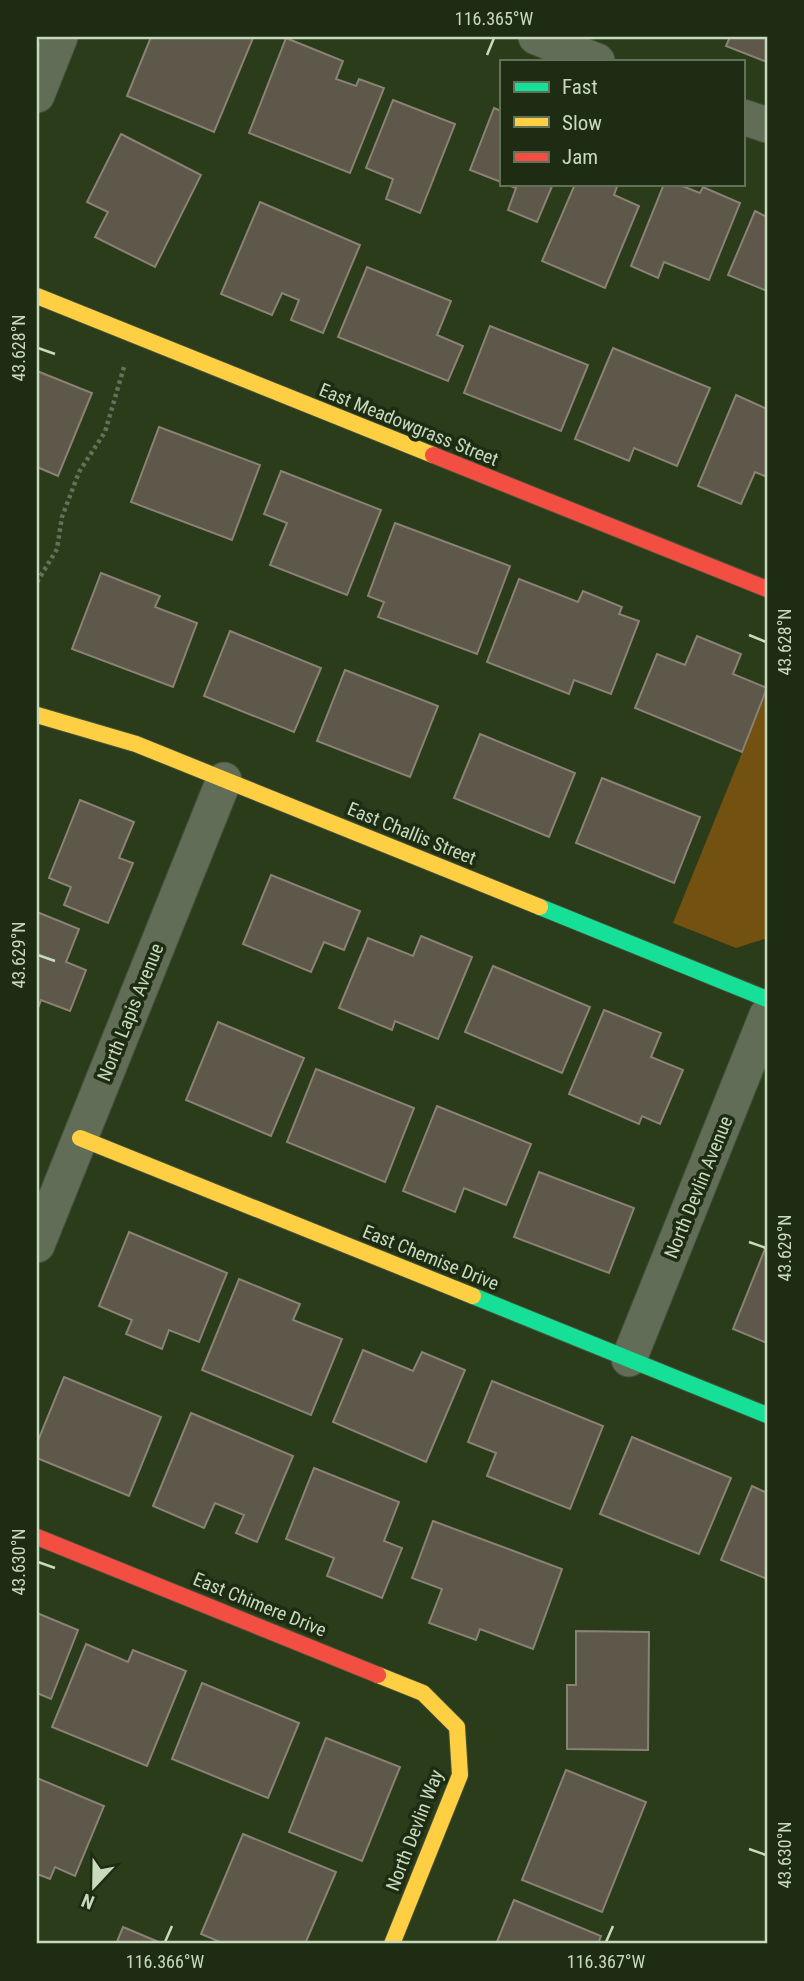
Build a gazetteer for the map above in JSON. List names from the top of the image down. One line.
{"streets":{"street":["East Meadowgrass Street","East Challis Street","North Lapis Avenue","North Devlin Avenue","East Chemise Drive","East Chimere Drive","North Devlin Way"]},"crossings":[["East Challis Street","North Lapis Avenue"],["North Lapis Avenue","East Chemise Drive"],["North Devlin Avenue","East Chemise Drive"],["East Chimere Drive","North Devlin Way"]],"legend":["Fast","Slow","Jam"],"north":"bottom","coordinates":["116.365°W","43.628°N","43.629°N","43.630°N","116.366°W","116.367°W"]}
